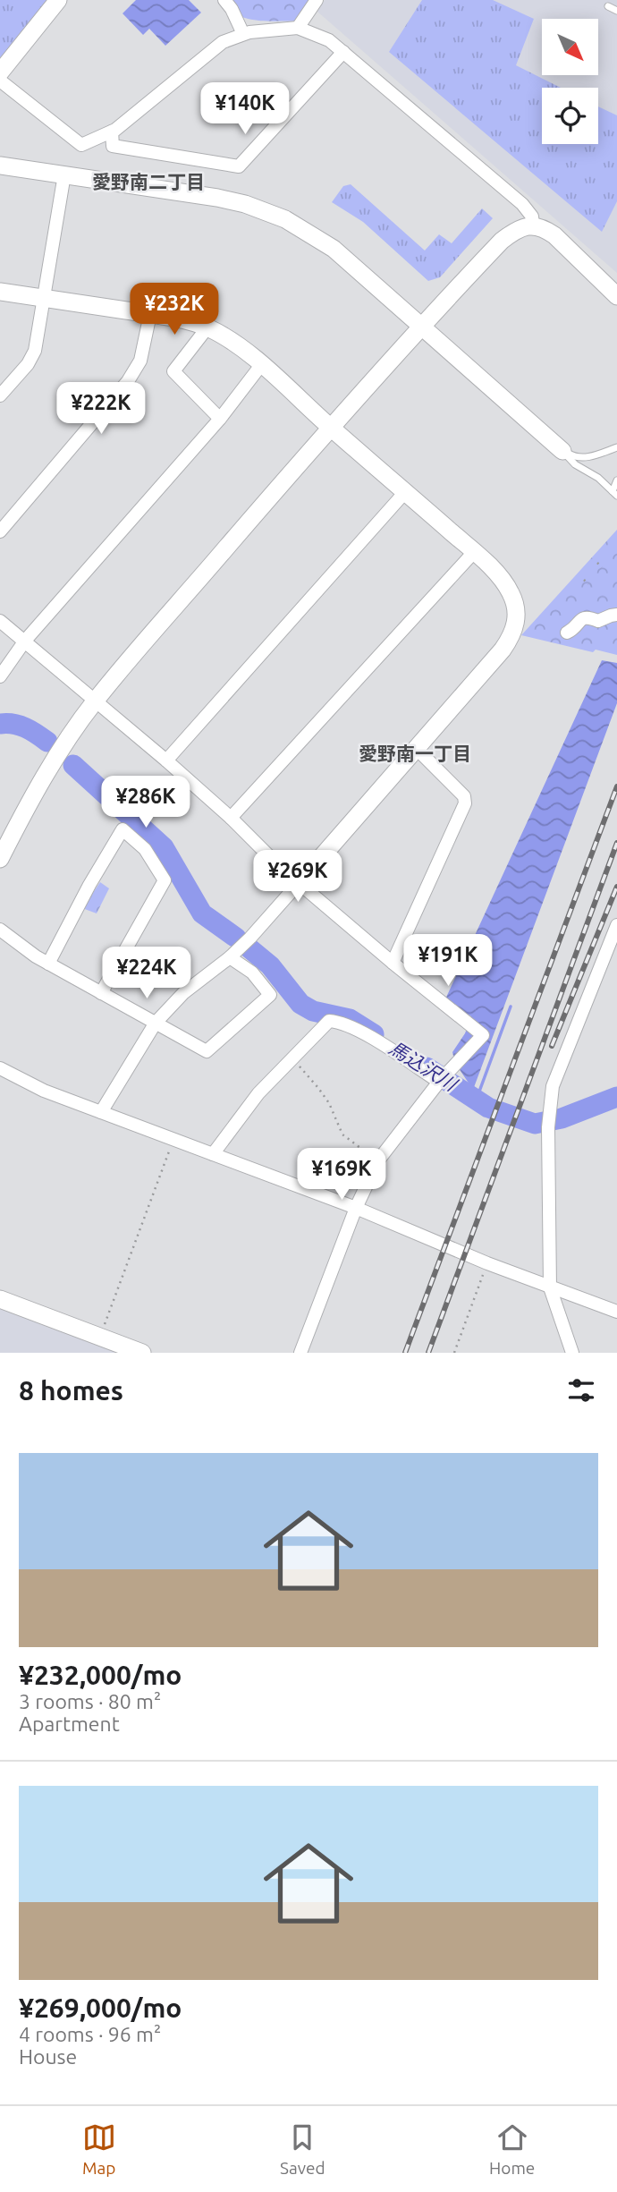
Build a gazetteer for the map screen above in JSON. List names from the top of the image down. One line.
{"districts":["愛野南二丁目","愛野南一丁目"],"water":["馬込沢川"],"north":"bottom right","page":{"price":["¥140K","¥232K","¥222K","¥286K","¥269K","¥191K","¥224K","¥169K"],"heading":"8 homes","list":[{"name":"¥232,000/mo","note":"3 rooms · 80 m² · Apartment"},{"name":"¥269,000/mo","note":"4 rooms · 96 m² · House"}],"tabs":["Map","Saved","Home"]}}
